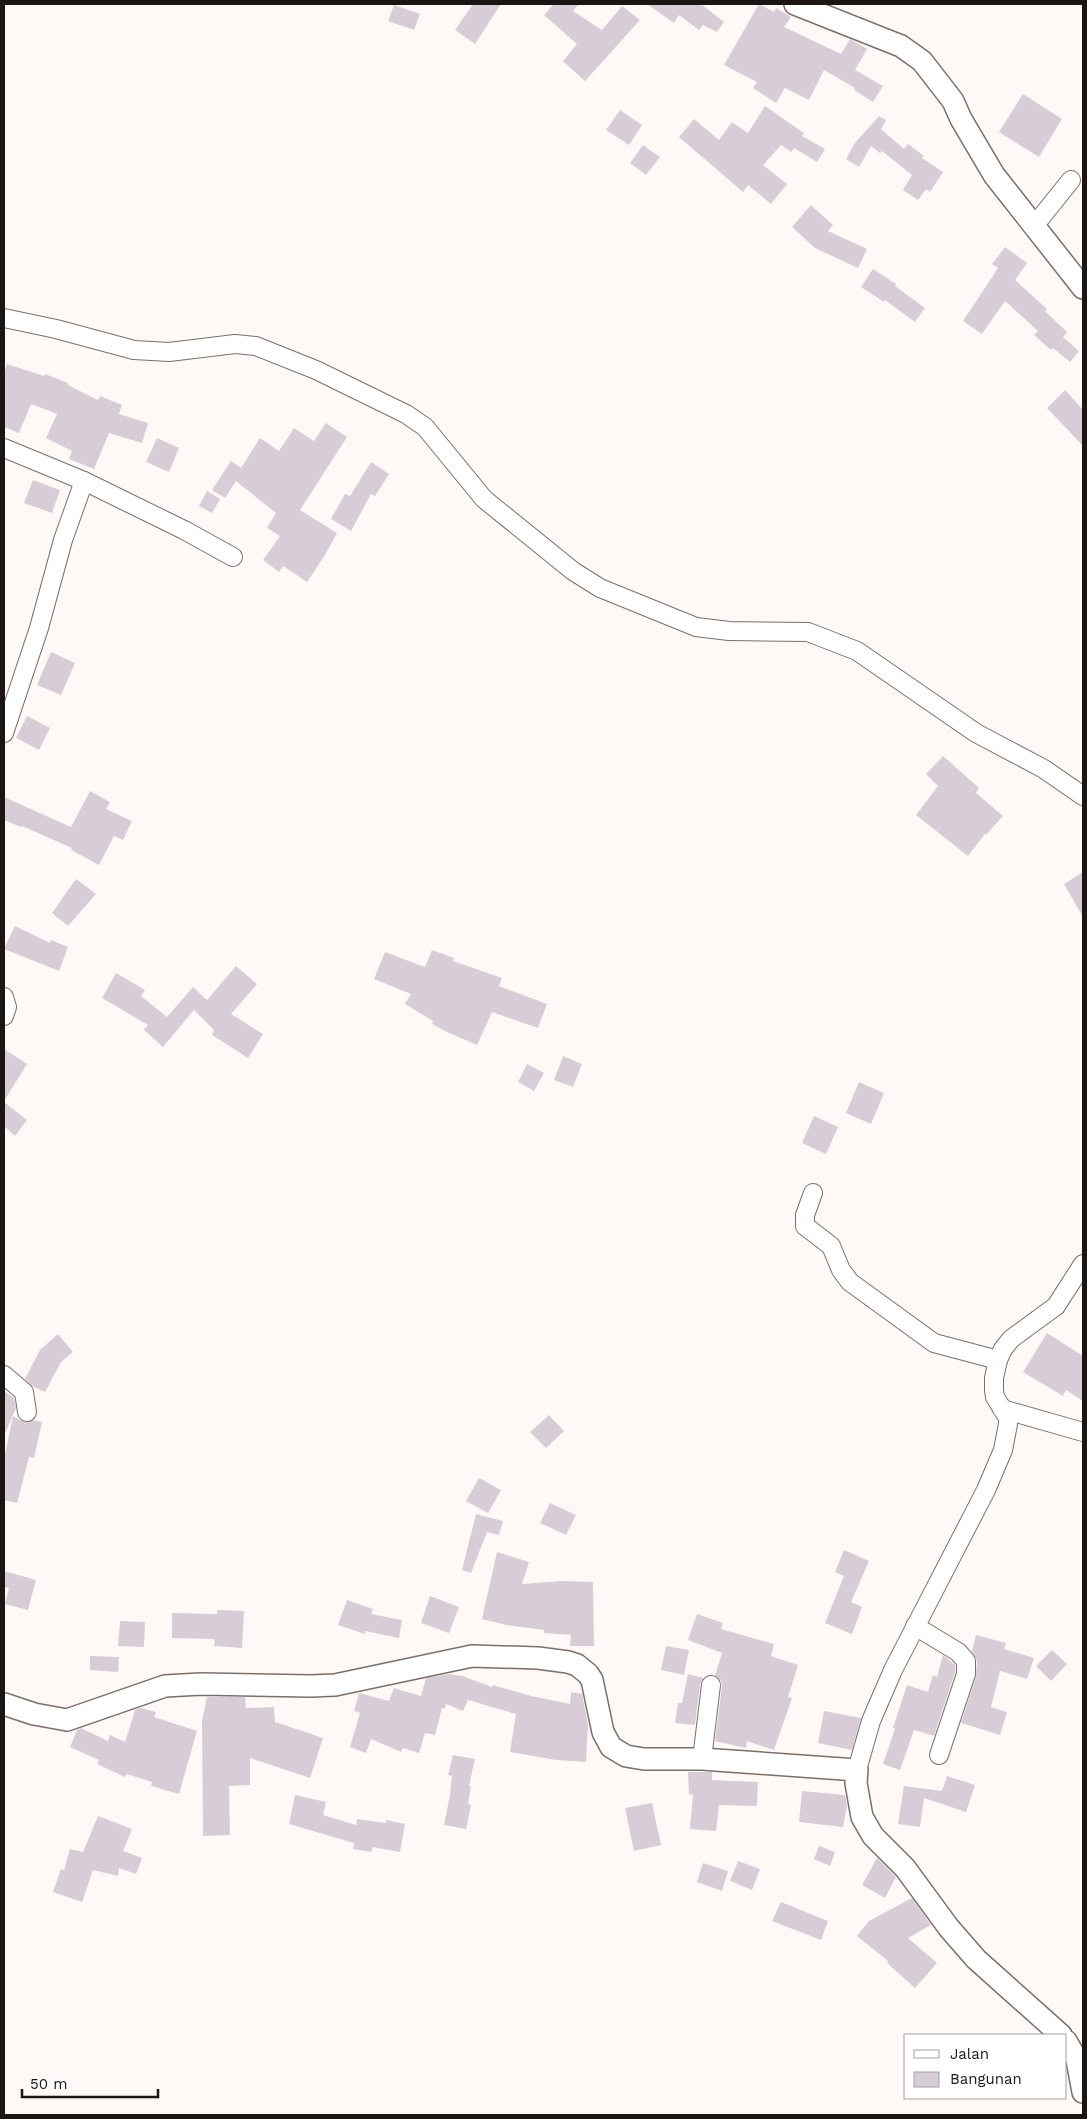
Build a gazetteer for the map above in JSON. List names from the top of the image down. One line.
{"legend":["Jalan","Bangunan"],"scale_bar":"50 m"}
